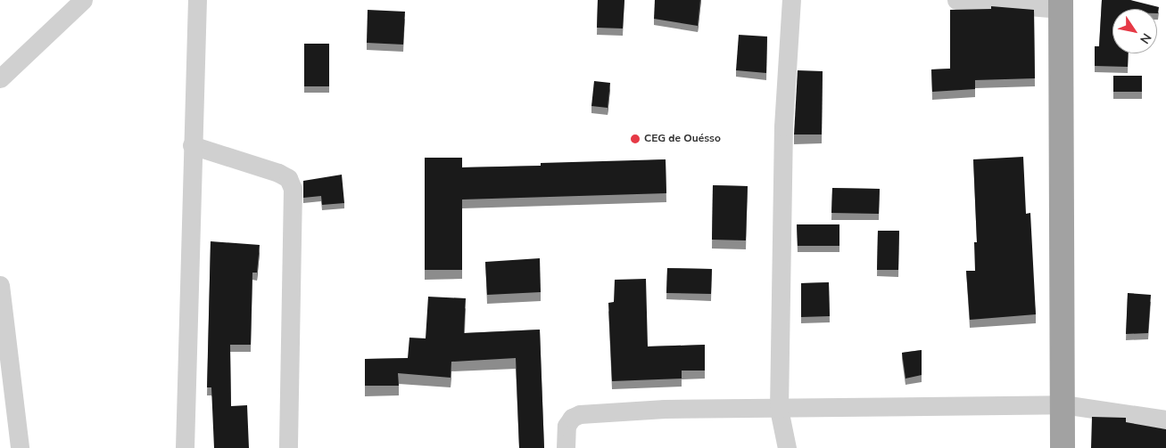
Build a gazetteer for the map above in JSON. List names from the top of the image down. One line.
{"places":["CEG de Ouésso"],"north":"bottom right"}
